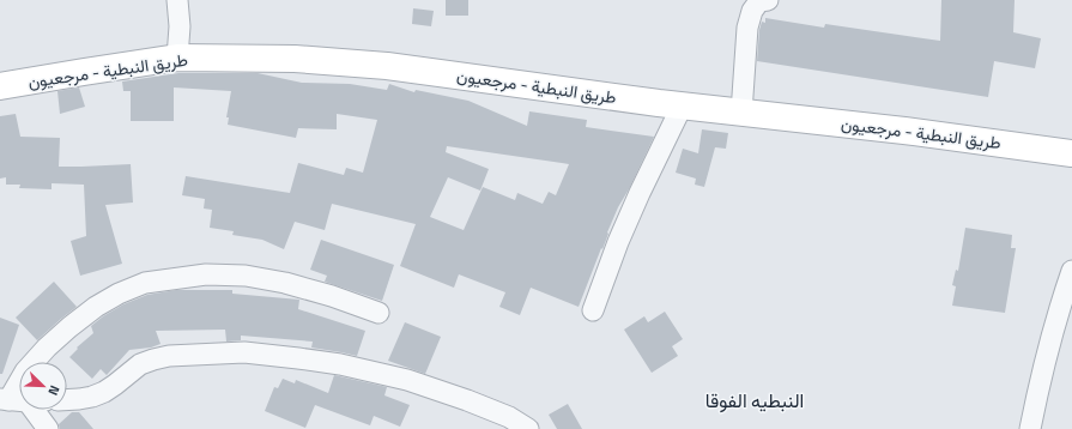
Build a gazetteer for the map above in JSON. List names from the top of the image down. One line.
{"streets":{"main road":["طريق النبطية - مرجعيون"]},"districts":["النبطيه الفوقا"],"north":"bottom right"}
